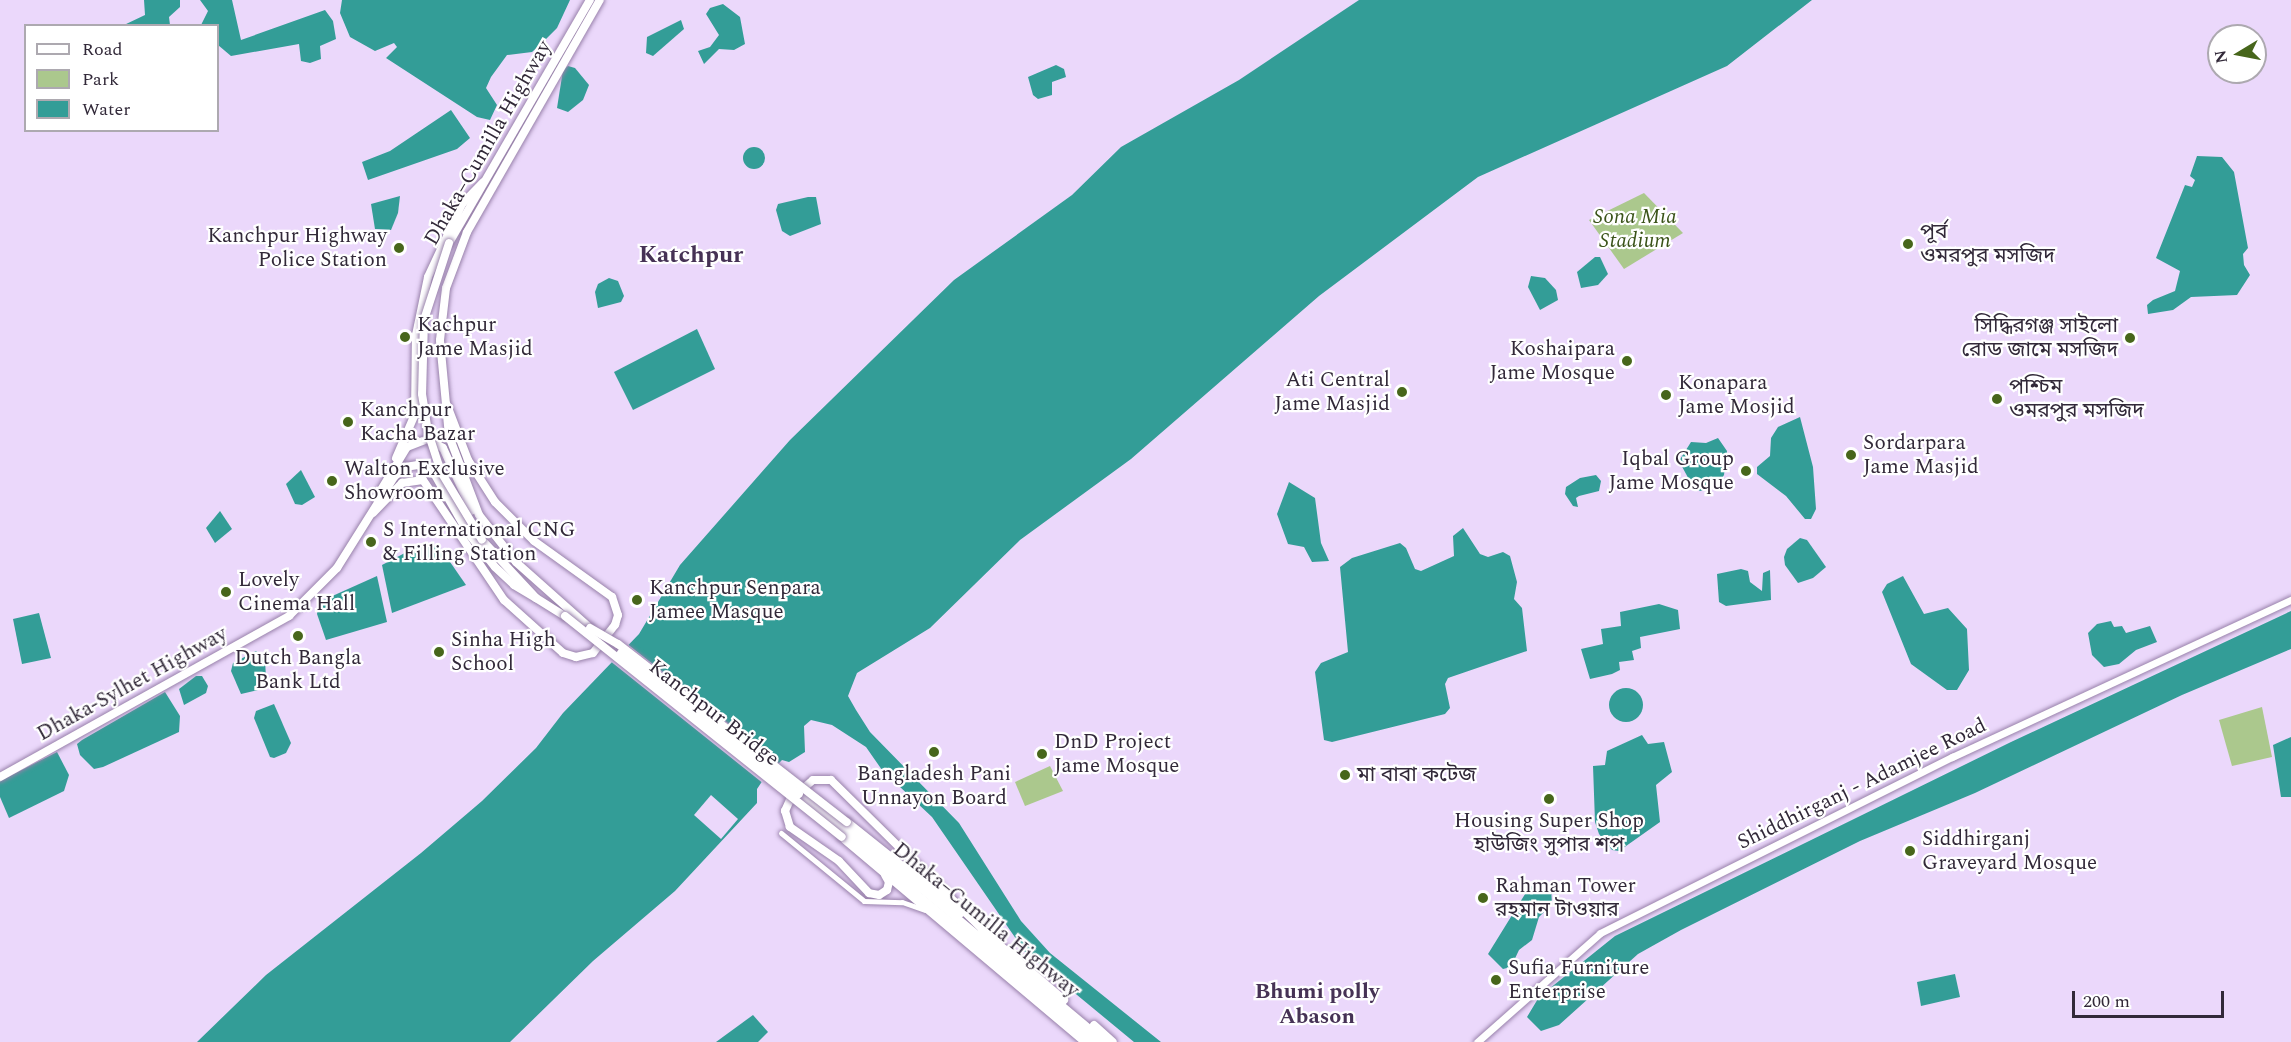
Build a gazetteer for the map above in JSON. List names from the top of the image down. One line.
{"streets":{"highway":["Dhaka–Cumilla Highway","Dhaka-Sylhet Highway","Kanchpur Bridge"],"main road":["Shiddhirganj - Adamjee Road"]},"crossings":[["Dhaka–Cumilla Highway","Dhaka-Sylhet Highway"],["Dhaka–Cumilla Highway","Kanchpur Bridge"]],"districts":["Katchpur","Bhumi polly Abason"],"parks":["Sona Mia Stadium"],"places":["পূর্ব ওমরপুর মসজিদ","Kanchpur Highway Police Station","Kachpur Jame Masjid","সিদ্ধিরগঞ্জ সাইলো রোড জামে মসজিদ","Koshaipara Jame Mosque","Ati Central Jame Masjid","Konapara Jame Mosjid","পশ্চিম ওমরপুর মসজিদ","Kanchpur Kacha Bazar","Sordarpara Jame Masjid","Iqbal Group Jame Mosque","Walton Exclusive Showroom","S International CNG & Filling Station","Lovely Cinema Hall","Kanchpur Senpara Jamee Masque","Dutch Bangla Bank Ltd","Sinha High School","Bangladesh Pani Unnayon Board","DnD Project Jame Mosque","মা বাবা কটেজ","Housing Super Shop হাউজিং সুপার শপ","Siddhirganj Graveyard Mosque","Rahman Tower রহমান টাওয়ার","Sufia Furniture Enterprise"],"legend":["Road","Park","Water"],"scale_bar":"200 m","north":"left"}
